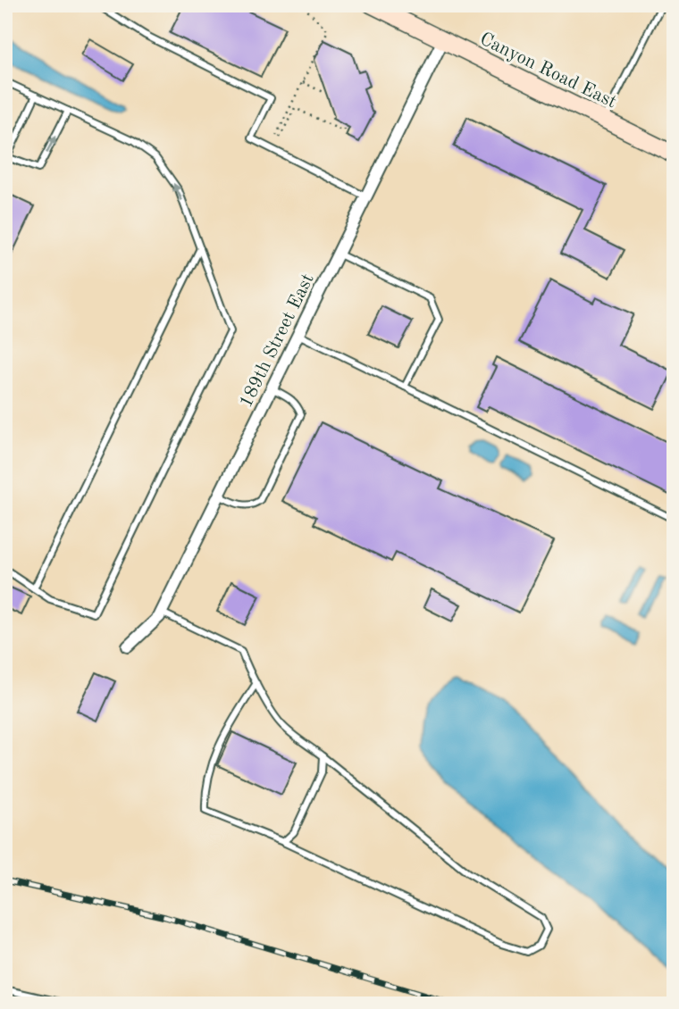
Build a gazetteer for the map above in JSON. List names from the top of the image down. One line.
{"streets":{"main road":["Canyon Road East"],"street":["189th Street East"]},"crossings":[["Canyon Road East","189th Street East"]]}
